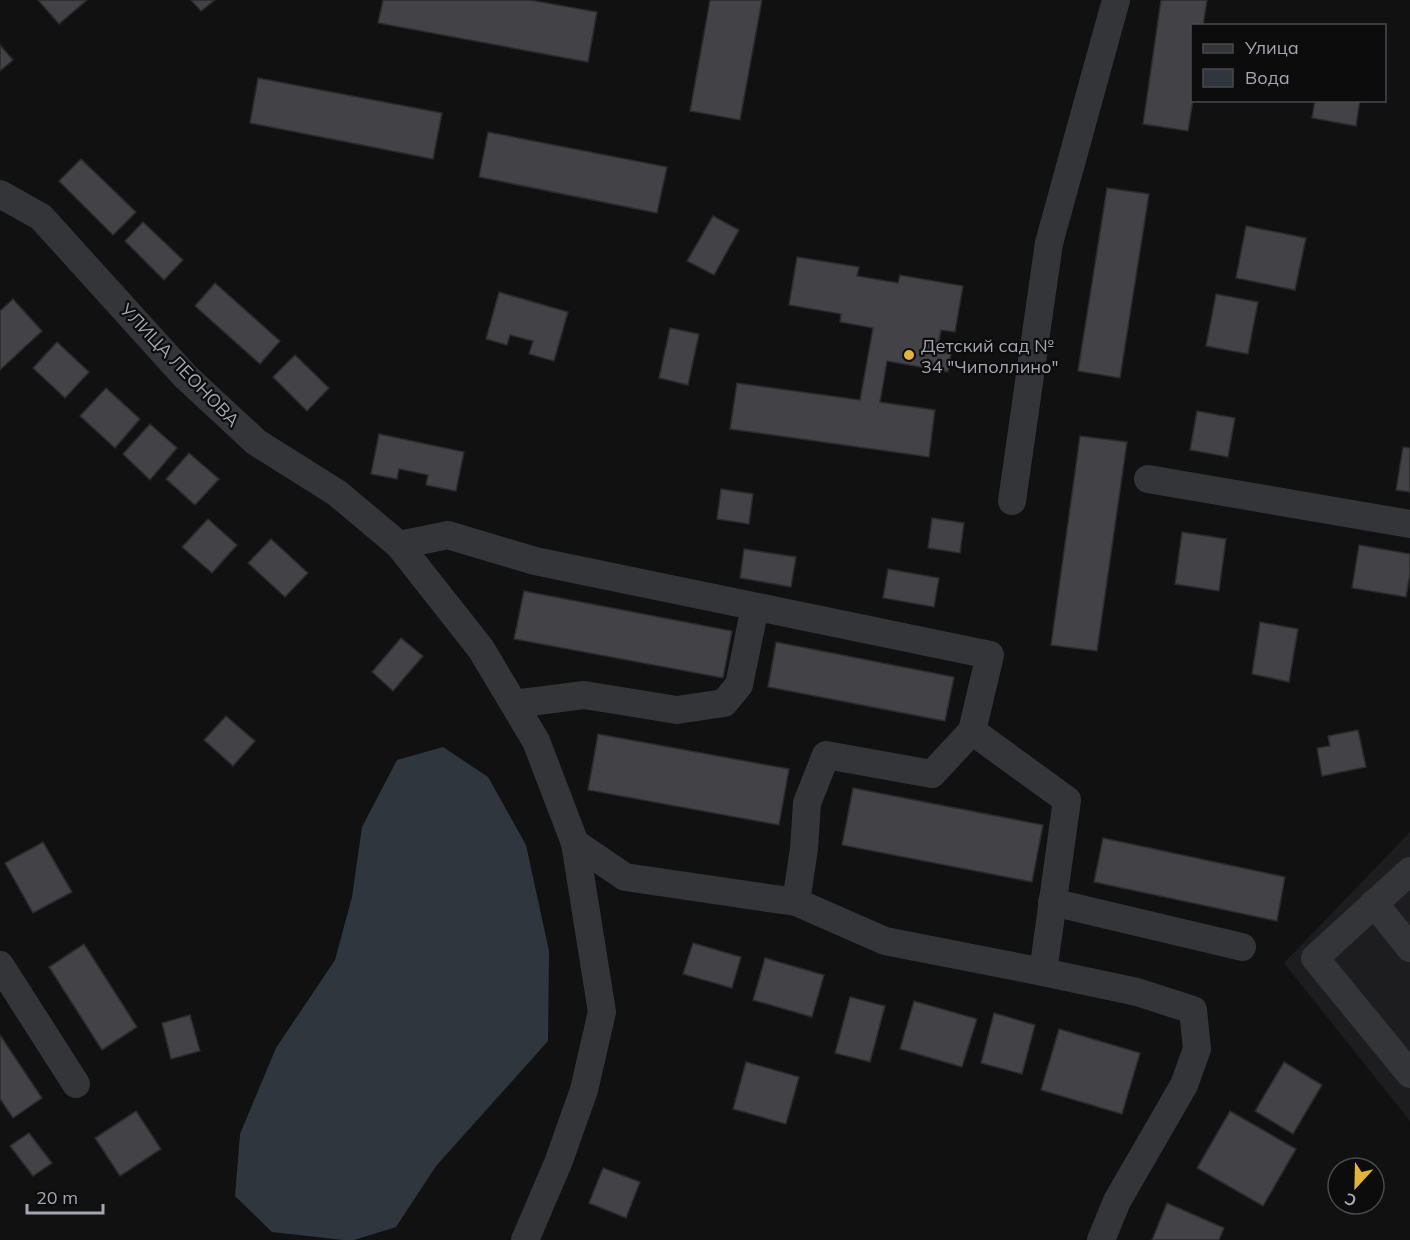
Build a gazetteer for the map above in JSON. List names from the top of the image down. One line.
{"streets":{"street":["УЛИЦА ЛЕОНОВА"]},"places":["Детский сад № 34 \"Чиполлино\""],"legend":["Улица","Вода"],"scale_bar":"20 m","north":"bottom"}
